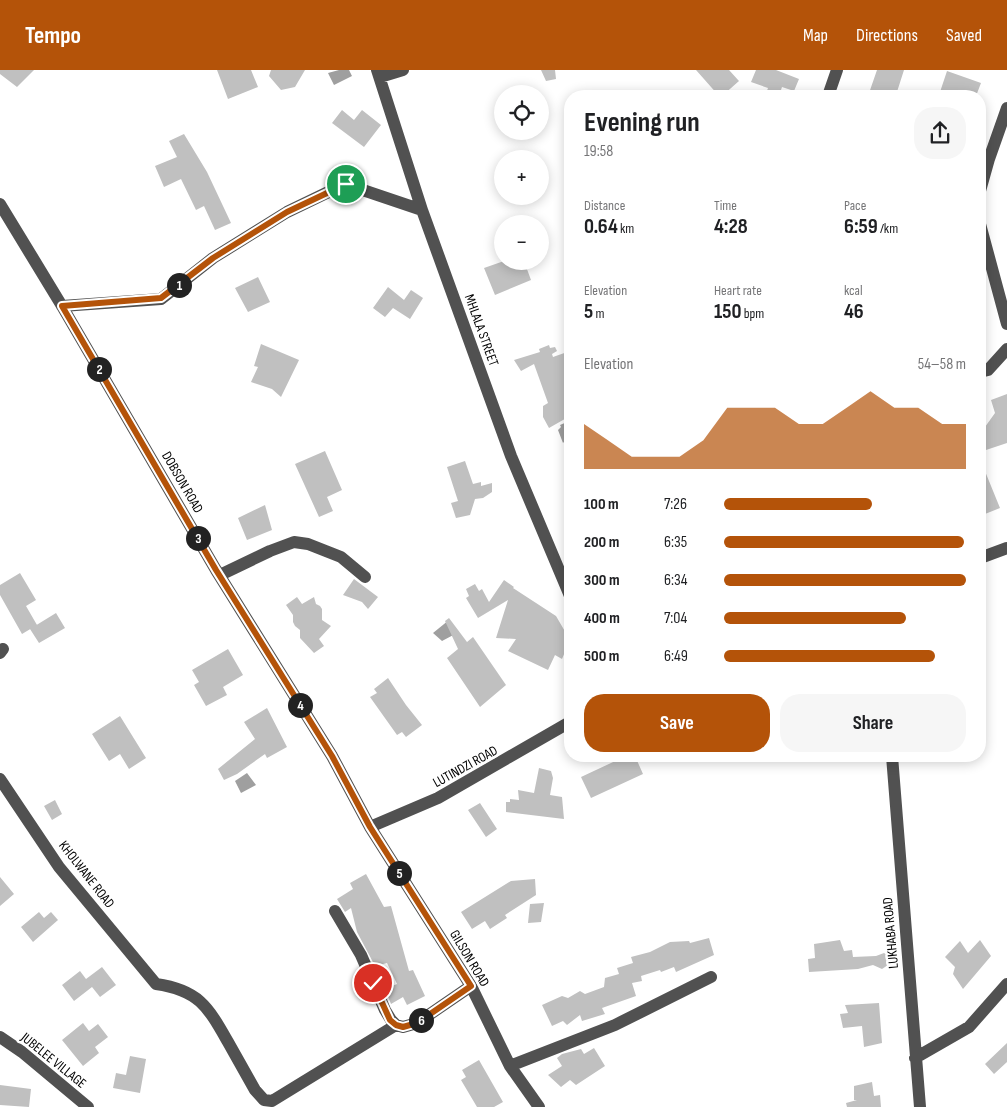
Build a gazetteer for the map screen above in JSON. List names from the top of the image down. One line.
{"streets":{"street":["MHLALA STREET","DOBSON ROAD","LUTINDZI ROAD","KHOLWANE ROAD","LUKHABA ROAD","GILSON ROAD","JUBELEE VILLAGE"]},"crossings":[["DOBSON ROAD","LUTINDZI ROAD"],["DOBSON ROAD","GILSON ROAD"],["LUTINDZI ROAD","GILSON ROAD"]],"page":{"header":"Tempo","nav":["Map","Directions","Saved"],"map_buttons":["+","−"],"heading":["Evening run","19:58"],"stats":[["Distance","0.64 km"],["Time","4:28"],["Pace","6:59 /km"],["Elevation","5 m"],["Heart rate","150 bpm"],["kcal","46"]],"pins":["1","2","3","4","5","6"],"chart":["Elevation","54–58 m"],"list":[{"name":"100 m","note":"7:26"},{"name":"200 m","note":"6:35"},{"name":"300 m","note":"6:34"},{"name":"400 m","note":"7:04"},{"name":"500 m","note":"6:49"}],"buttons":["Save","Share"]}}
